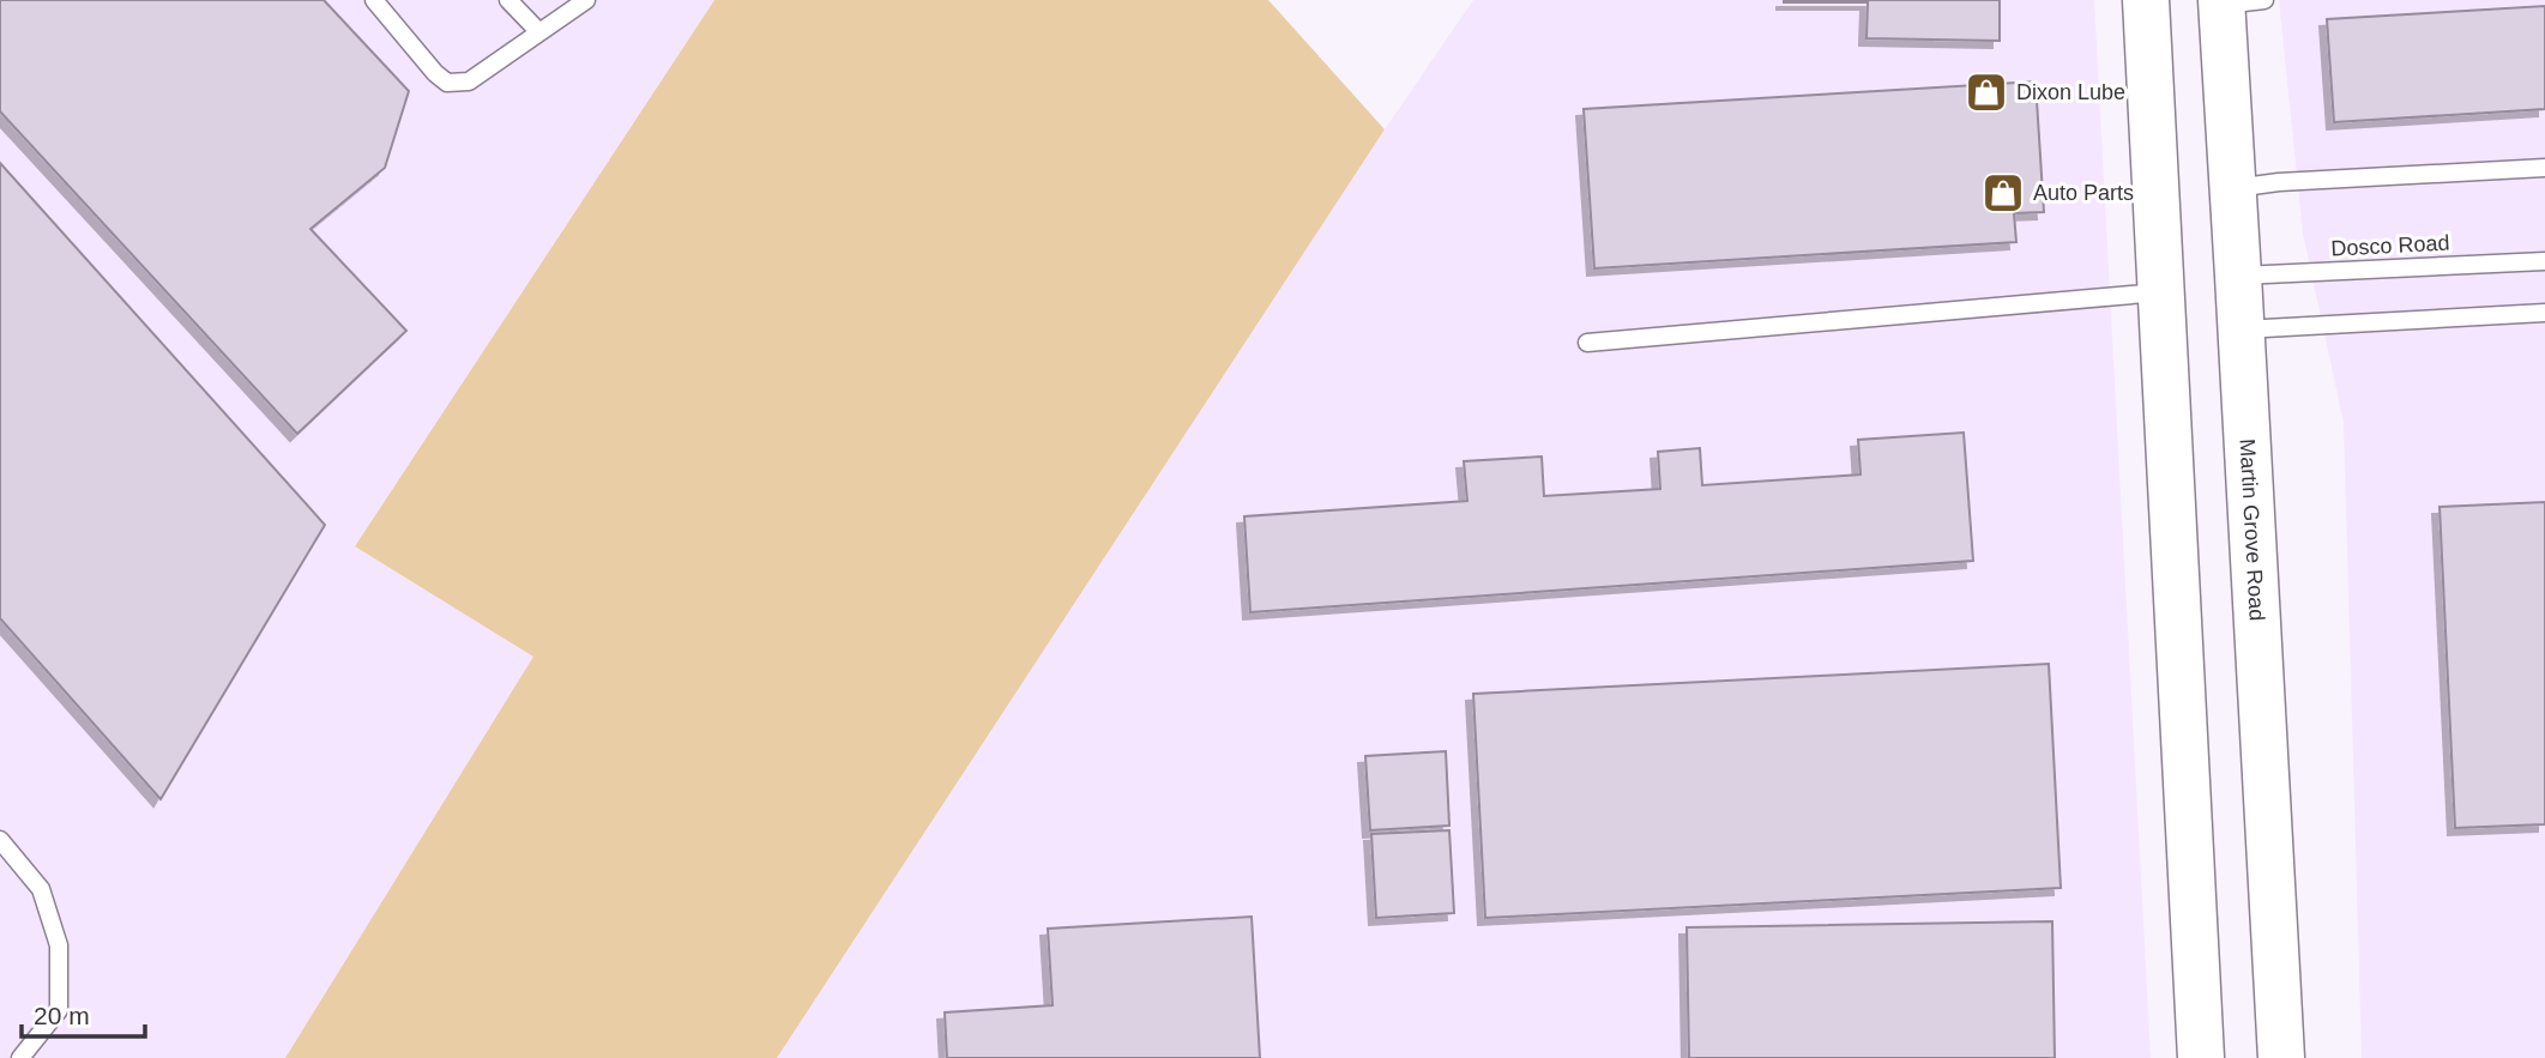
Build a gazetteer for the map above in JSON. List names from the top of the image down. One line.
{"streets":{"main road":["Martin Grove Road"],"lane":["Dosco Road"]},"crossings":[["Dosco Road","Martin Grove Road"]],"places":{"shop":["Dixon Lube","Auto Parts"]},"scale_bar":"20 m"}
